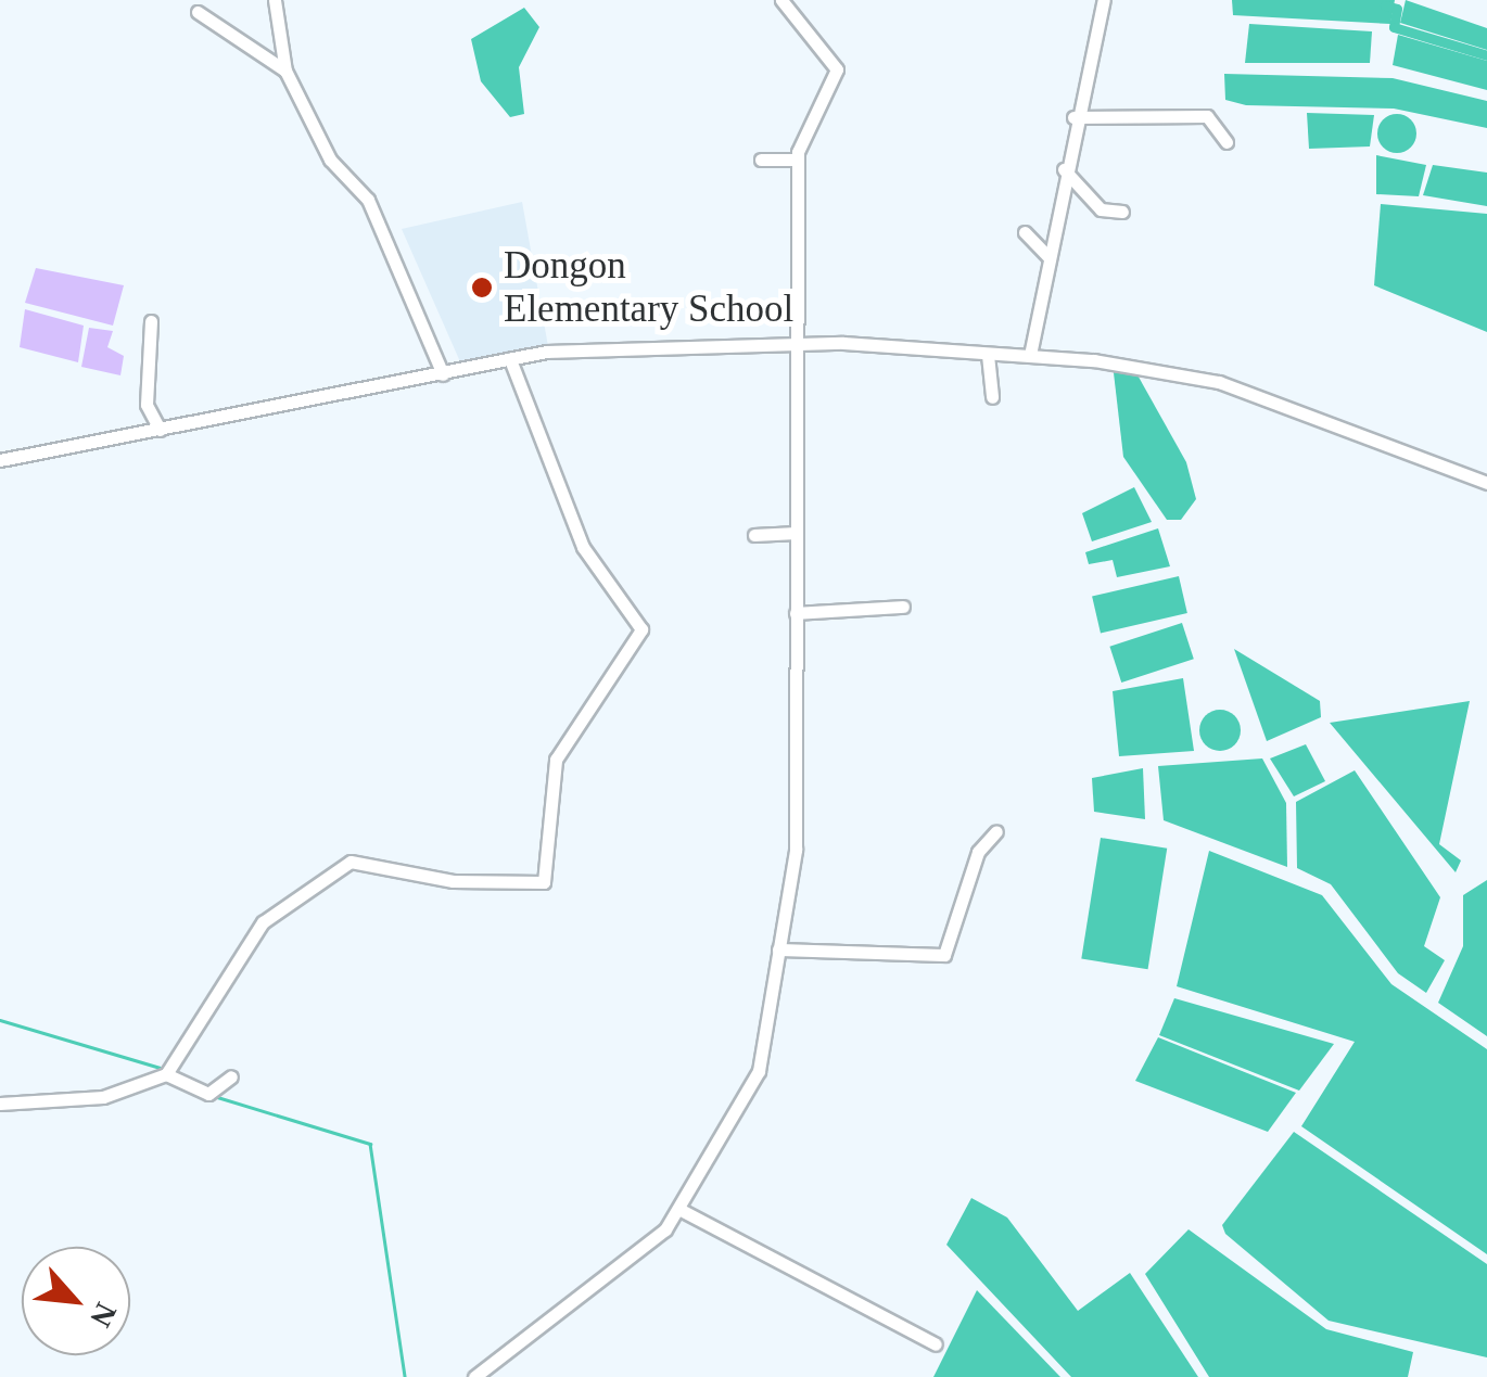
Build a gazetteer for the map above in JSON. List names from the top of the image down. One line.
{"places":["Dongon Elementary School"],"north":"bottom right"}
